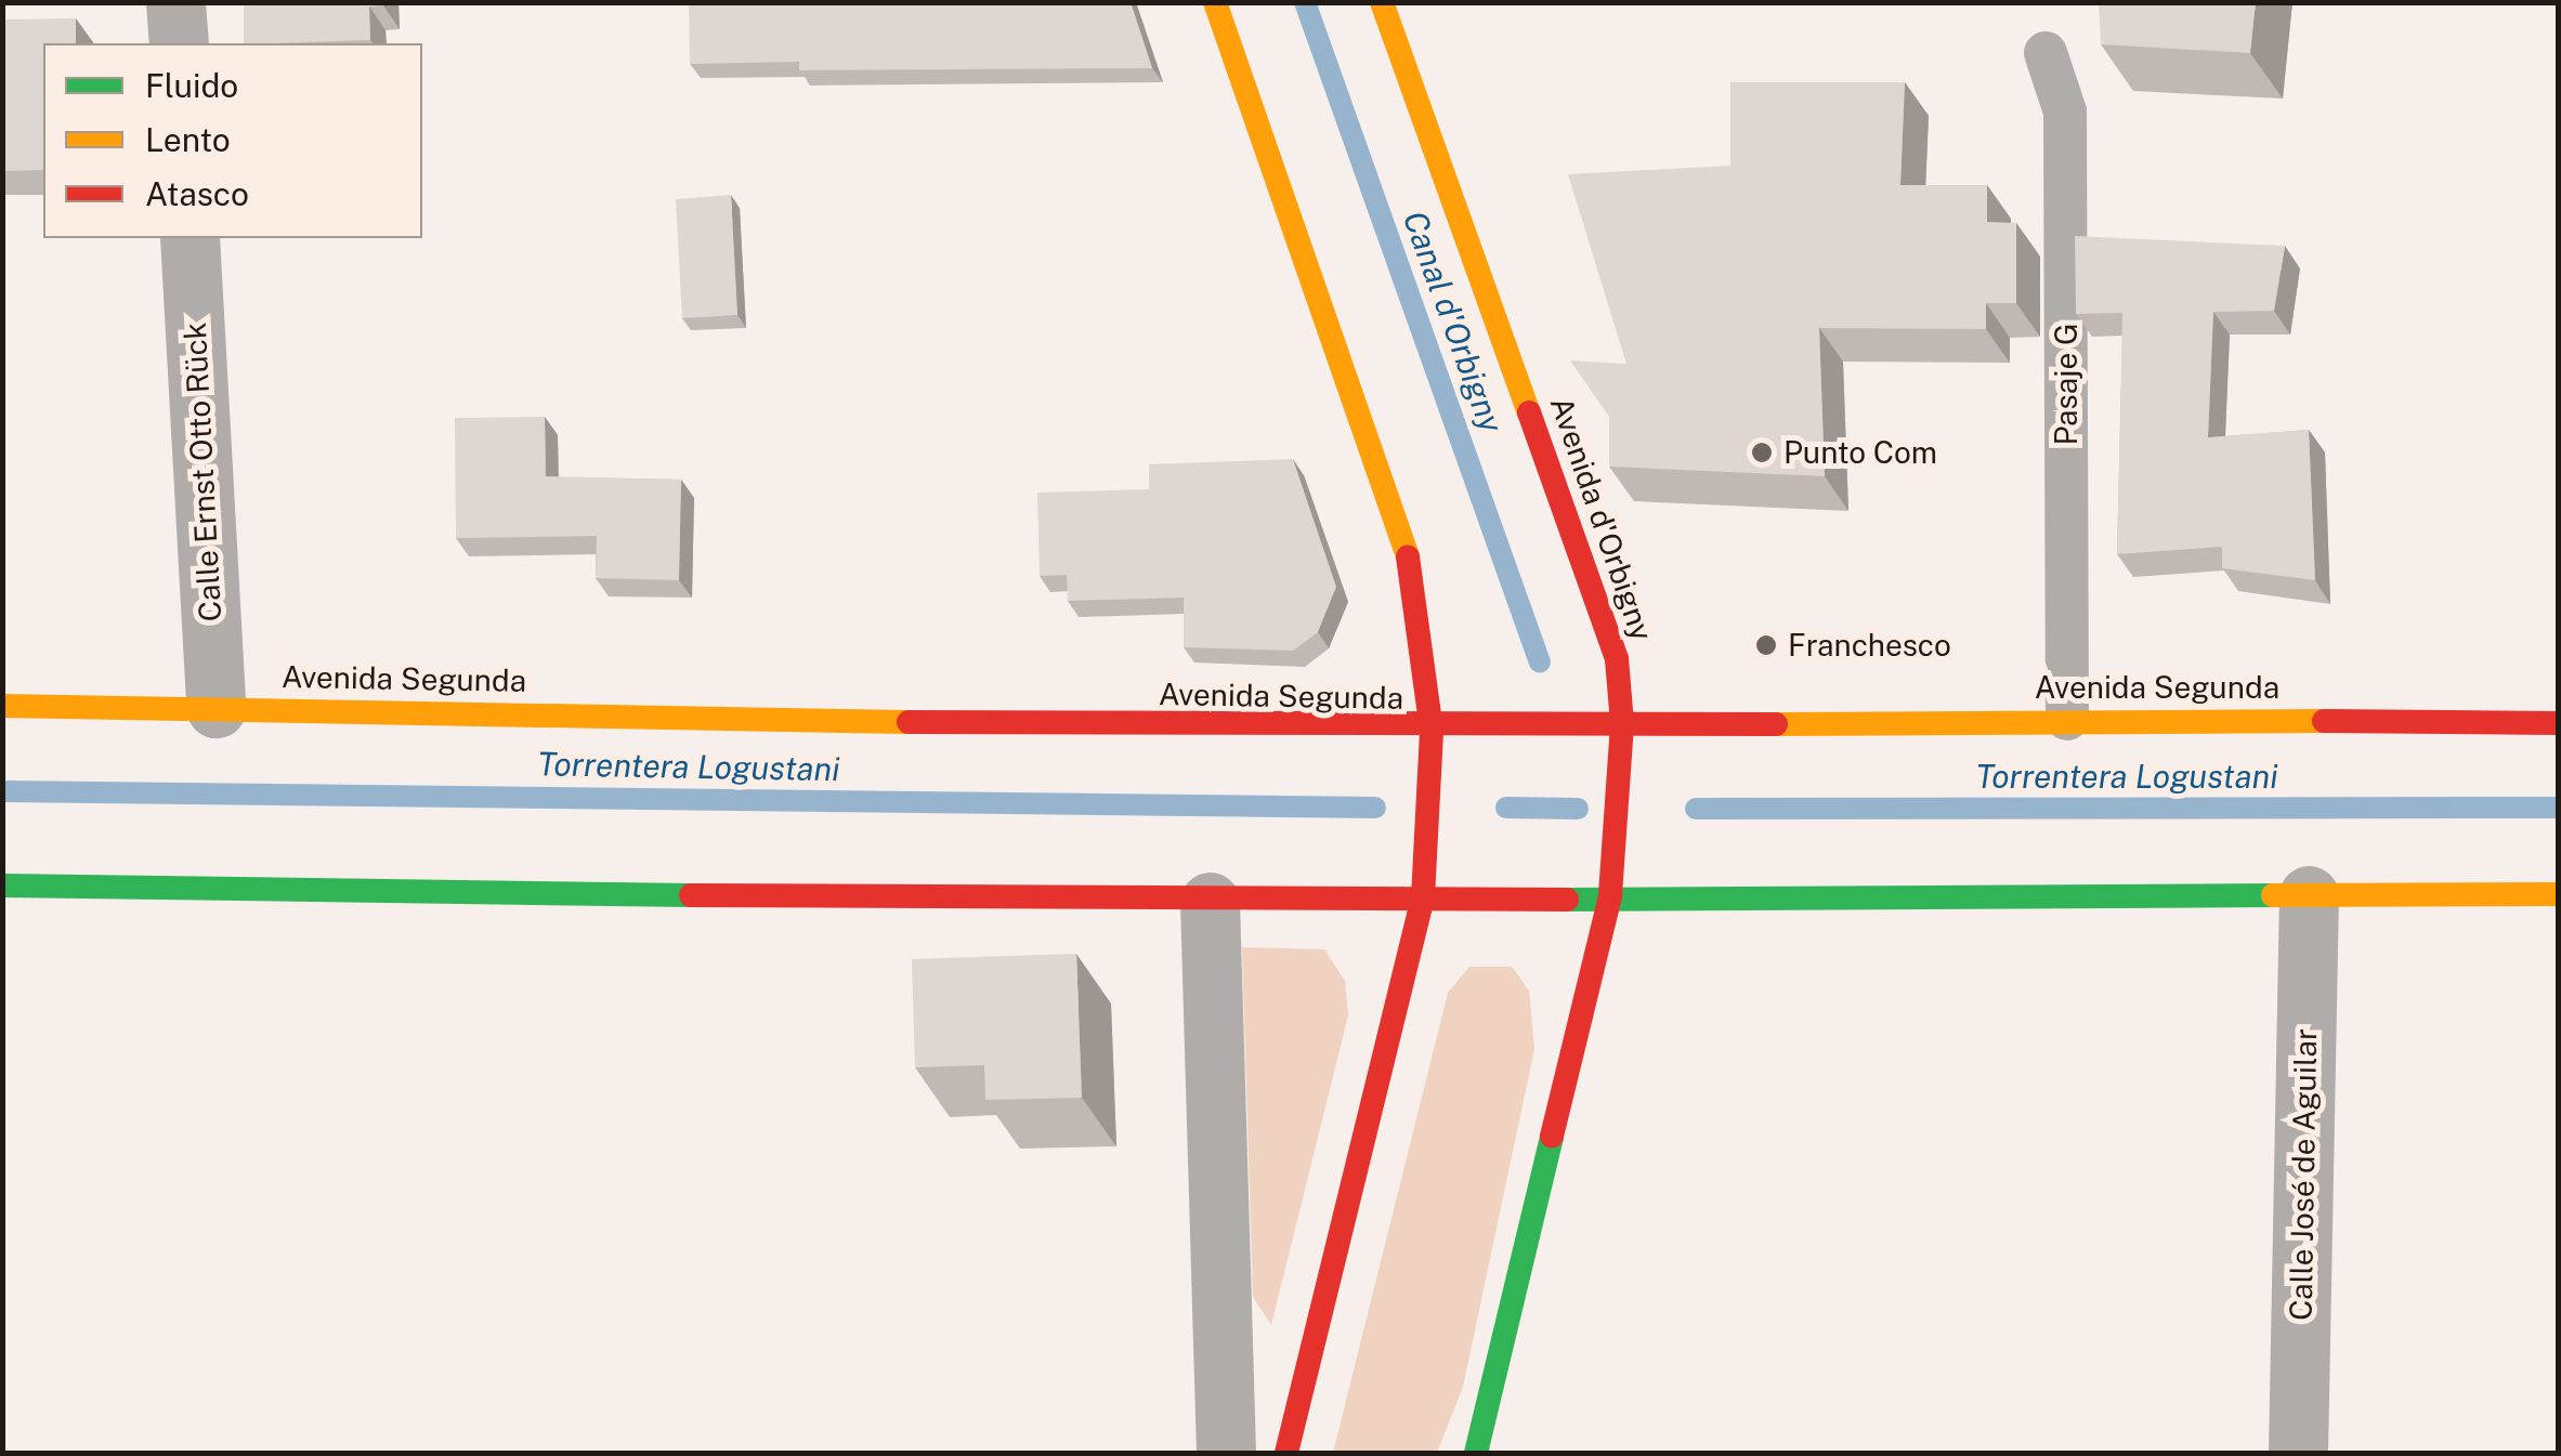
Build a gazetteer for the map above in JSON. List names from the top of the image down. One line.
{"streets":{"main road":["Avenida d'Orbigny","Avenida Segunda"],"street":["Calle Ernst Otto Rück","Calle José de Aguilar"],"lane":["Pasaje G"]},"crossings":[["Pasaje G","Avenida Segunda"],["Calle Ernst Otto Rück","Avenida Segunda"],["Avenida d'Orbigny","Avenida Segunda"]],"water":["Canal d'Orbigny","Torrentera Logustani"],"places":["Punto Com","Franchesco"],"legend":["Fluido","Lento","Atasco"]}
